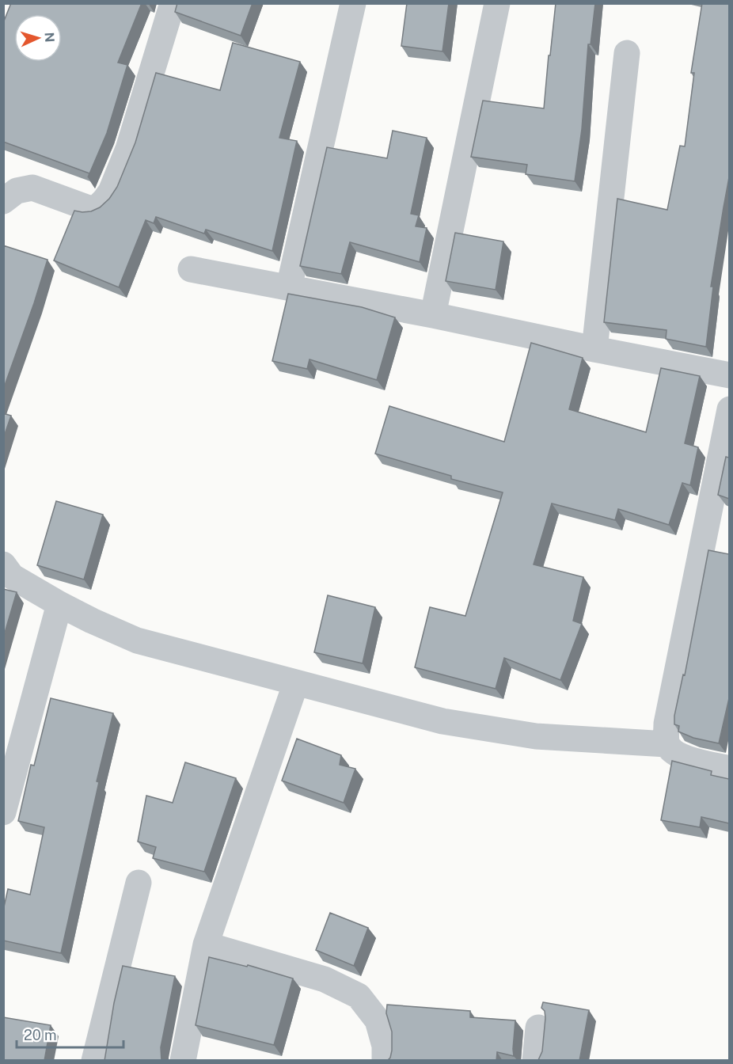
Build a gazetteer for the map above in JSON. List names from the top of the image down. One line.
{"scale_bar":"20 m","north":"right"}
